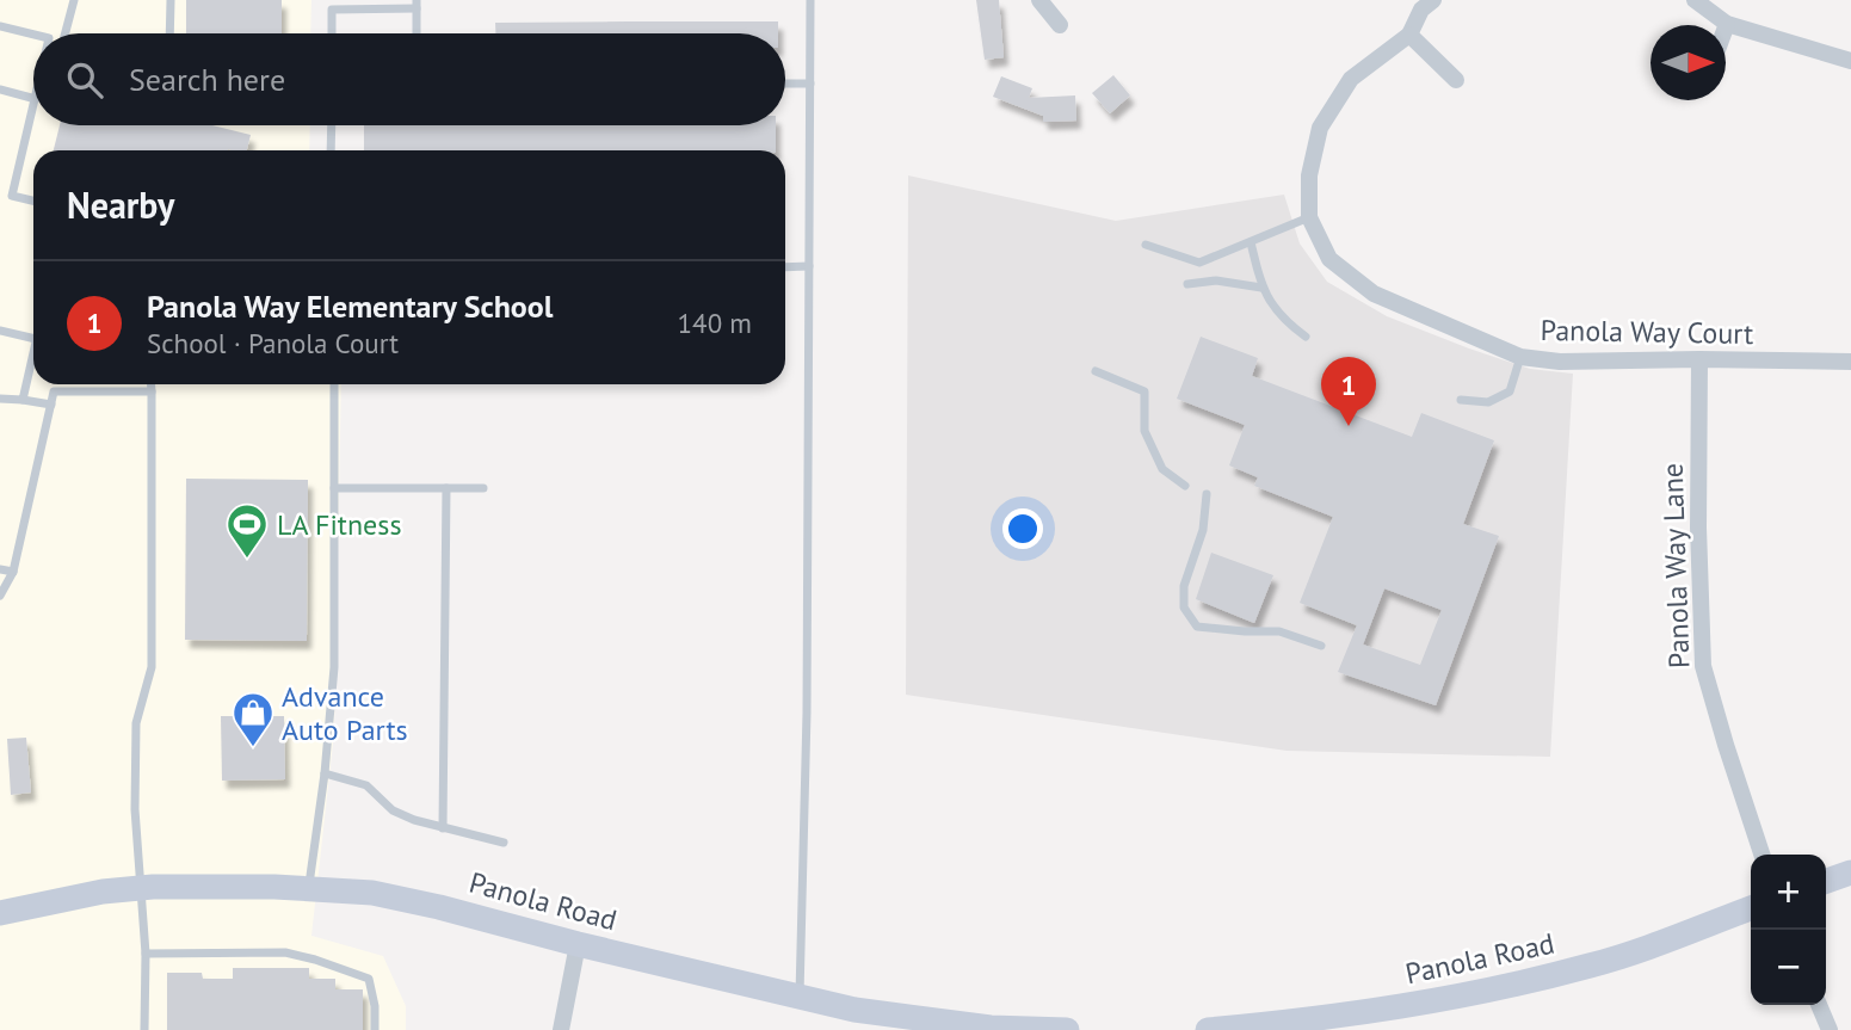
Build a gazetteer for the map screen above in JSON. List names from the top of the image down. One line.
{"streets":{"main road":["Panola Road"],"street":["Panola Way Court","Panola Way Lane"]},"crossings":[["Panola Way Court","Panola Way Lane"]],"places":{"sports":["LA Fitness"],"shop":["Advance Auto Parts"]},"north":"right","page":{"search":"Search here","heading":"Nearby","list":[{"mark":"1","name":"Panola Way Elementary School","note":"School · Panola Court","value":"140 m"}],"pins":"1","map_buttons":["+","−"]}}
